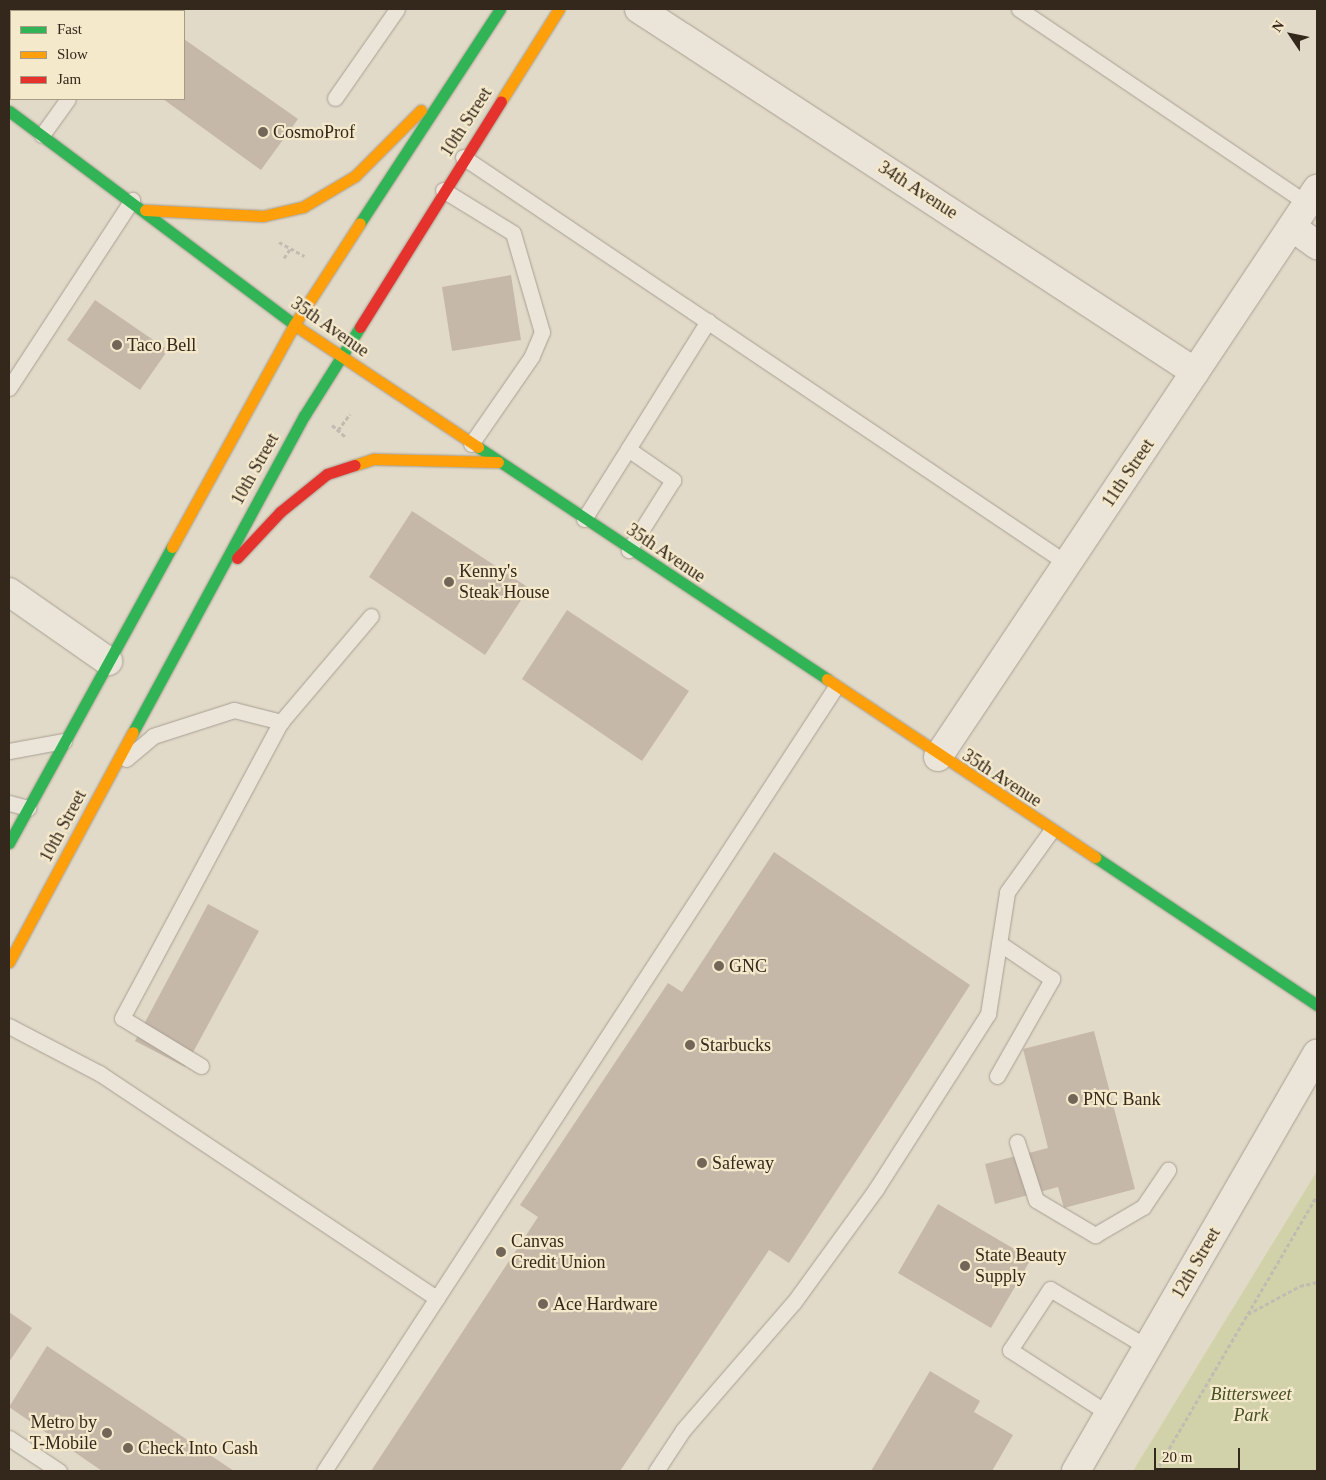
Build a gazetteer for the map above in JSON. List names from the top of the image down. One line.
{"streets":{"main road":["10th Street","35th Avenue"],"street":["34th Avenue","11th Street","12th Street"]},"crossings":[["10th Street","35th Avenue"],["34th Avenue","11th Street"],["35th Avenue","11th Street"]],"parks":["Bittersweet Park"],"places":["CosmoProf","Taco Bell","Kenny's Steak House","GNC","Starbucks","PNC Bank","Safeway","Canvas Credit Union","State Beauty Supply","Ace Hardware","Metro by T-Mobile","Check Into Cash"],"legend":["Fast","Slow","Jam"],"scale_bar":"20 m","north":"top left"}
